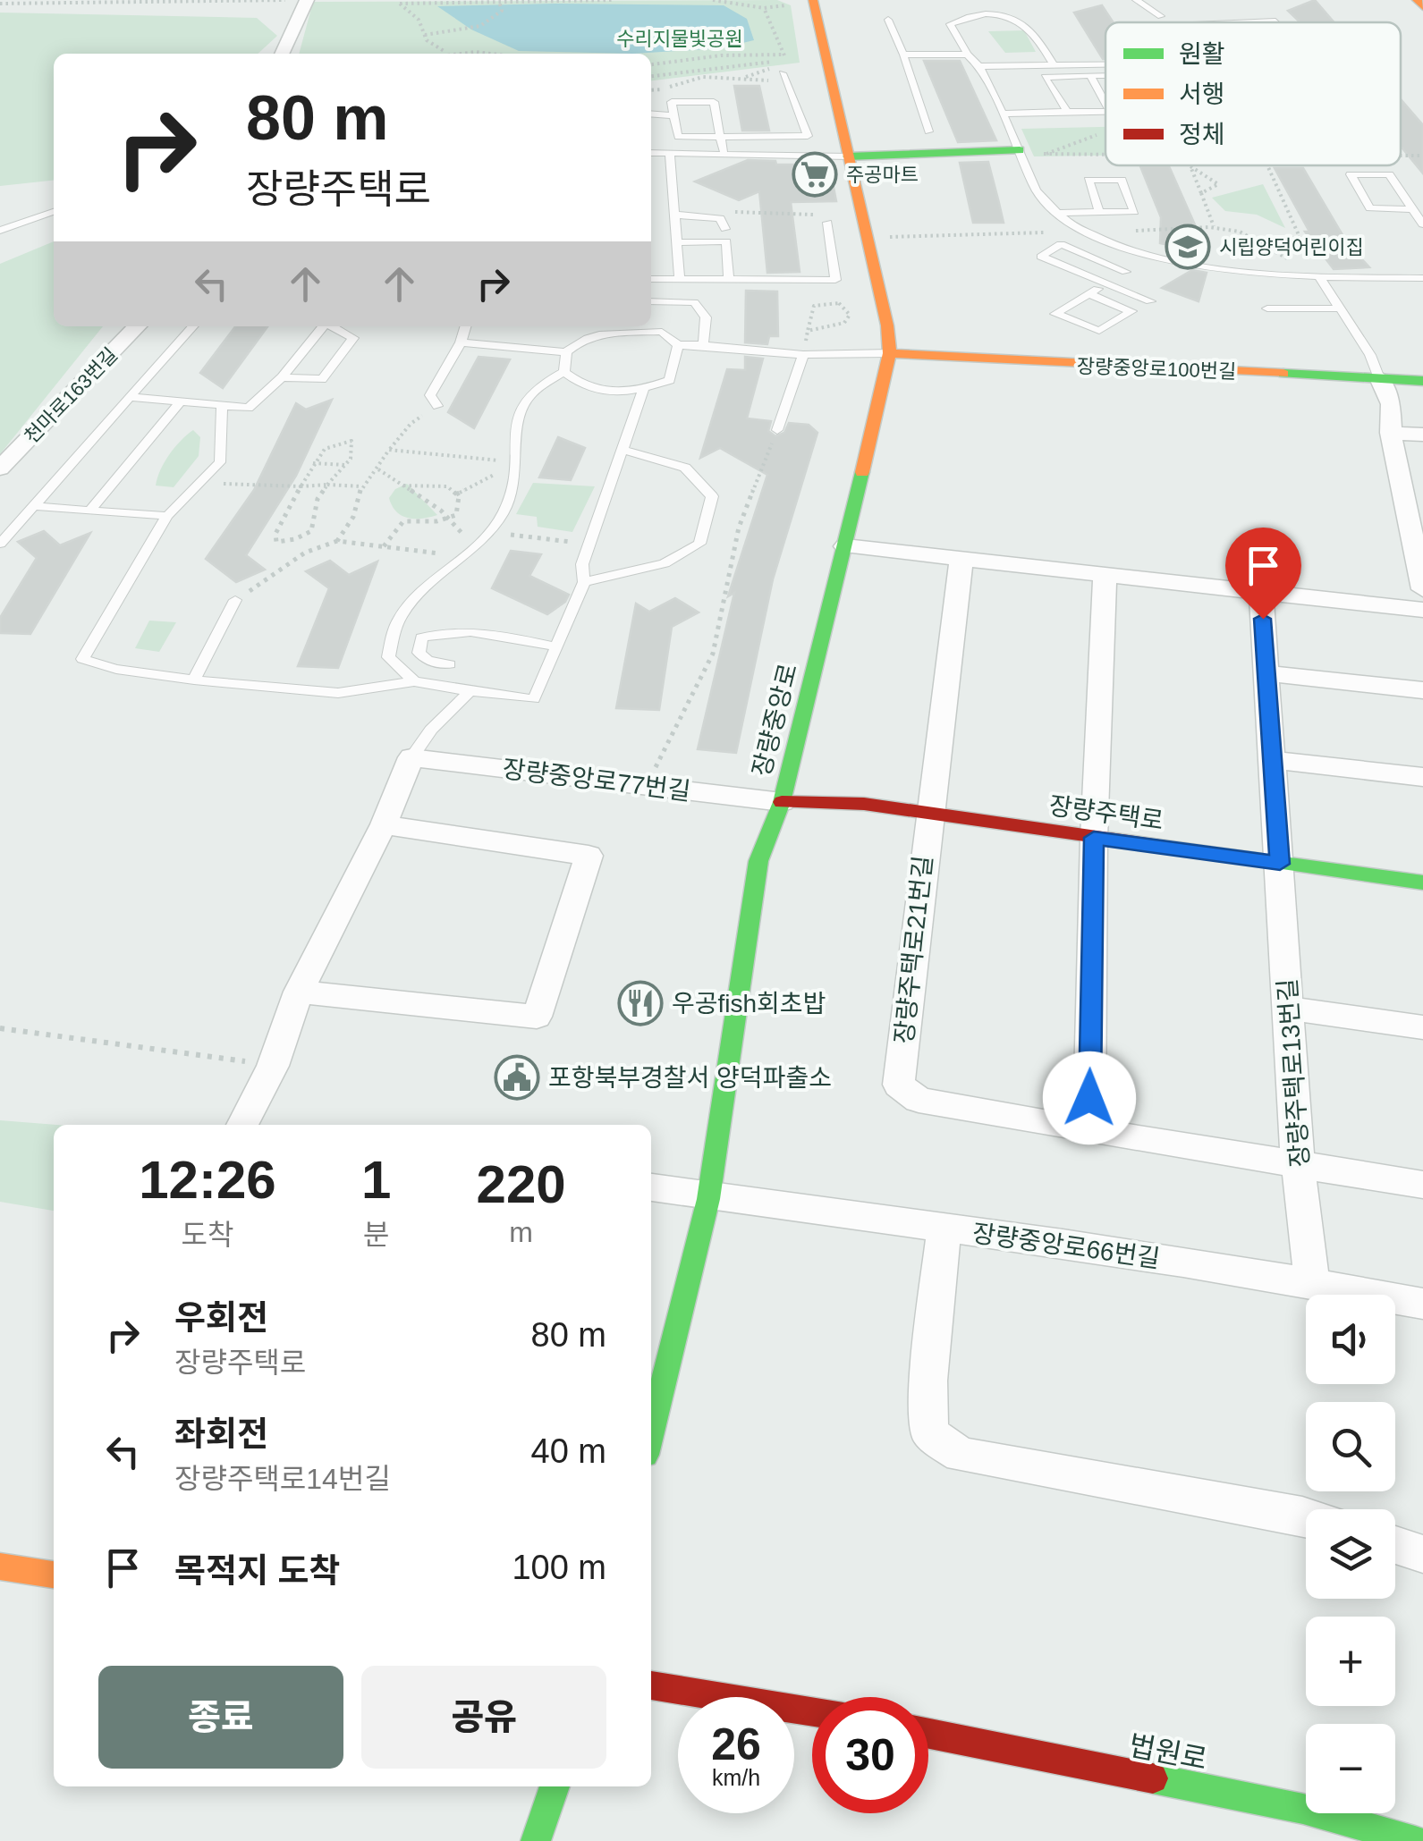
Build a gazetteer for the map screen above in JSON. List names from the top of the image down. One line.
{"streets":{"street":["장량중앙로100번길","천마로163번길","장량중앙로","장량중앙로77번길","장량주택로","장량주택로21번길","장량주택로13번길","장량중앙로66번길","법원로"]},"crossings":[["장량중앙로100번길","장량중앙로"],["장량중앙로","장량중앙로77번길"],["장량중앙로","장량주택로"],["장량중앙로","장량중앙로66번길"],["장량중앙로77번길","장량주택로"],["장량주택로","장량주택로21번길"],["장량주택로","장량주택로13번길"],["장량주택로13번길","장량중앙로66번길"]],"parks":["수리지물빛공원"],"places":{"supermarket":["주공마트"],"school or university":["시립양덕어린이집"],"restaurant":["우공fish회초밥"],"public building":["포항북부경찰서 양덕파출소"]},"legend":["원활","서행","정체"],"page":{"turn":["80 m","장량주택로"],"eta":["12:26","도착","1","분","220","m"],"list":[{"name":"우회전","note":"장량주택로","value":"80 m"},{"name":"좌회전","note":"장량주택로14번길","value":"40 m"},{"name":"목적지 도착","value":"100 m"}],"map_buttons":["+","−"],"buttons":["종료","공유"],"speed":"26 km/h","limit":"30"}}
